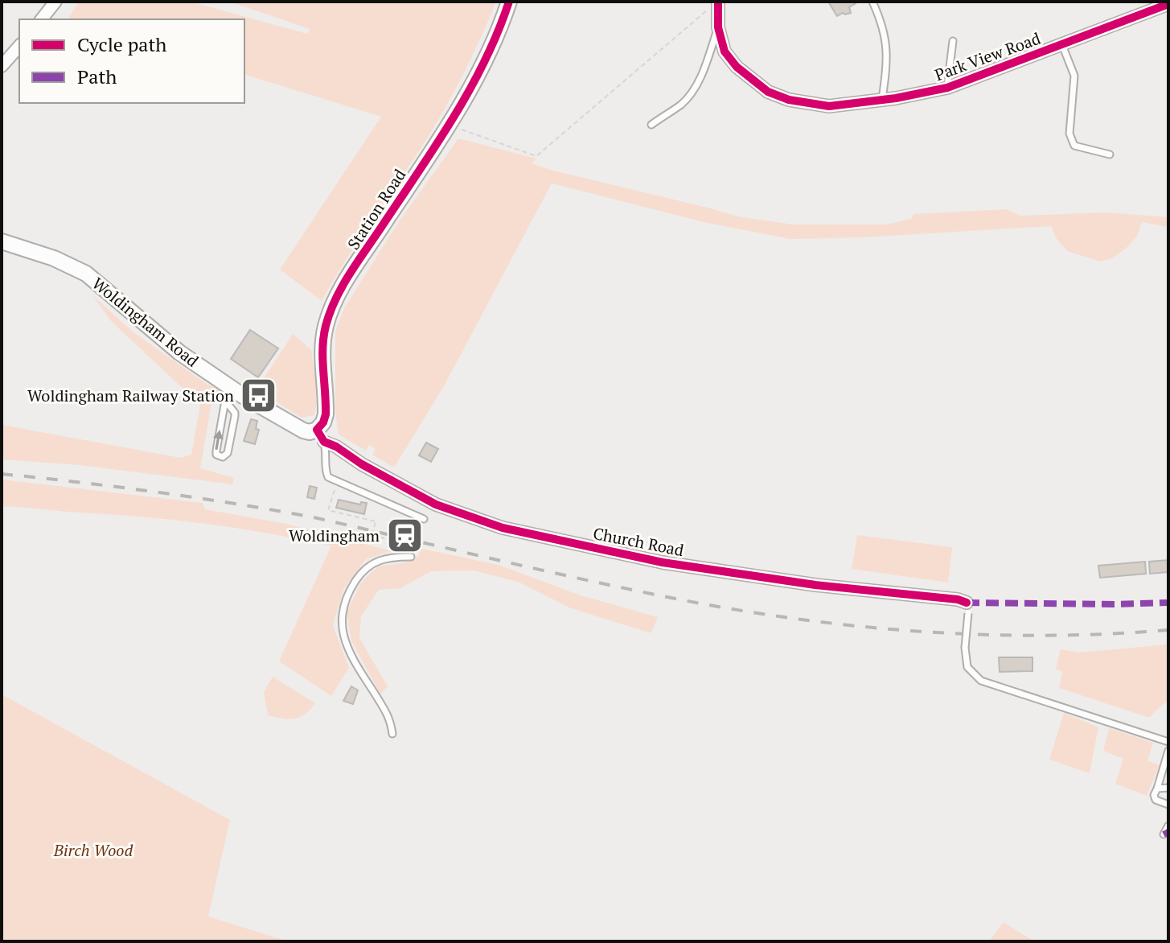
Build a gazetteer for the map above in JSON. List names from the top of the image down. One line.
{"streets":{"street":["Park View Road","Station Road","Woldingham Road","Church Road"]},"crossings":[["Station Road","Woldingham Road"],["Station Road","Church Road"],["Woldingham Road","Church Road"]],"parks":["Birch Wood"],"places":{"bus stop":["Woldingham Railway Station"],"station":["Woldingham"]},"legend":["Cycle path","Path"]}
